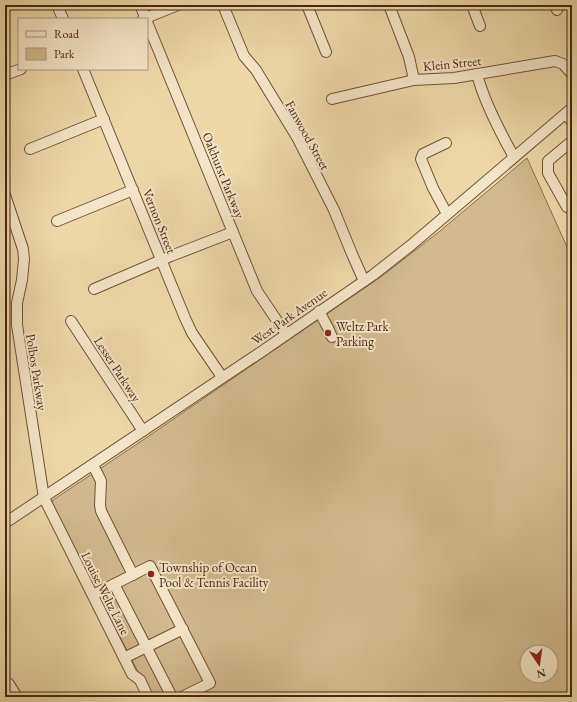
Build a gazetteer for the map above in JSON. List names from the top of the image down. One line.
{"streets":{"street":["Klein Street","Fanwood Street","Oakhurst Parkway","Vernon Street","West Park Avenue","Lesser Parkway","Polbos Parkway","Louise Weltz Lane"]},"crossings":[["Fanwood Street","West Park Avenue"],["Oakhurst Parkway","West Park Avenue"],["Vernon Street","West Park Avenue"],["West Park Avenue","Lesser Parkway"],["West Park Avenue","Polbos Parkway"],["West Park Avenue","Louise Weltz Lane"],["Polbos Parkway","Louise Weltz Lane"]],"places":["Weltz Park Parking","Township of Ocean Pool & Tennis Facility"],"legend":["Road","Park"],"north":"bottom"}
